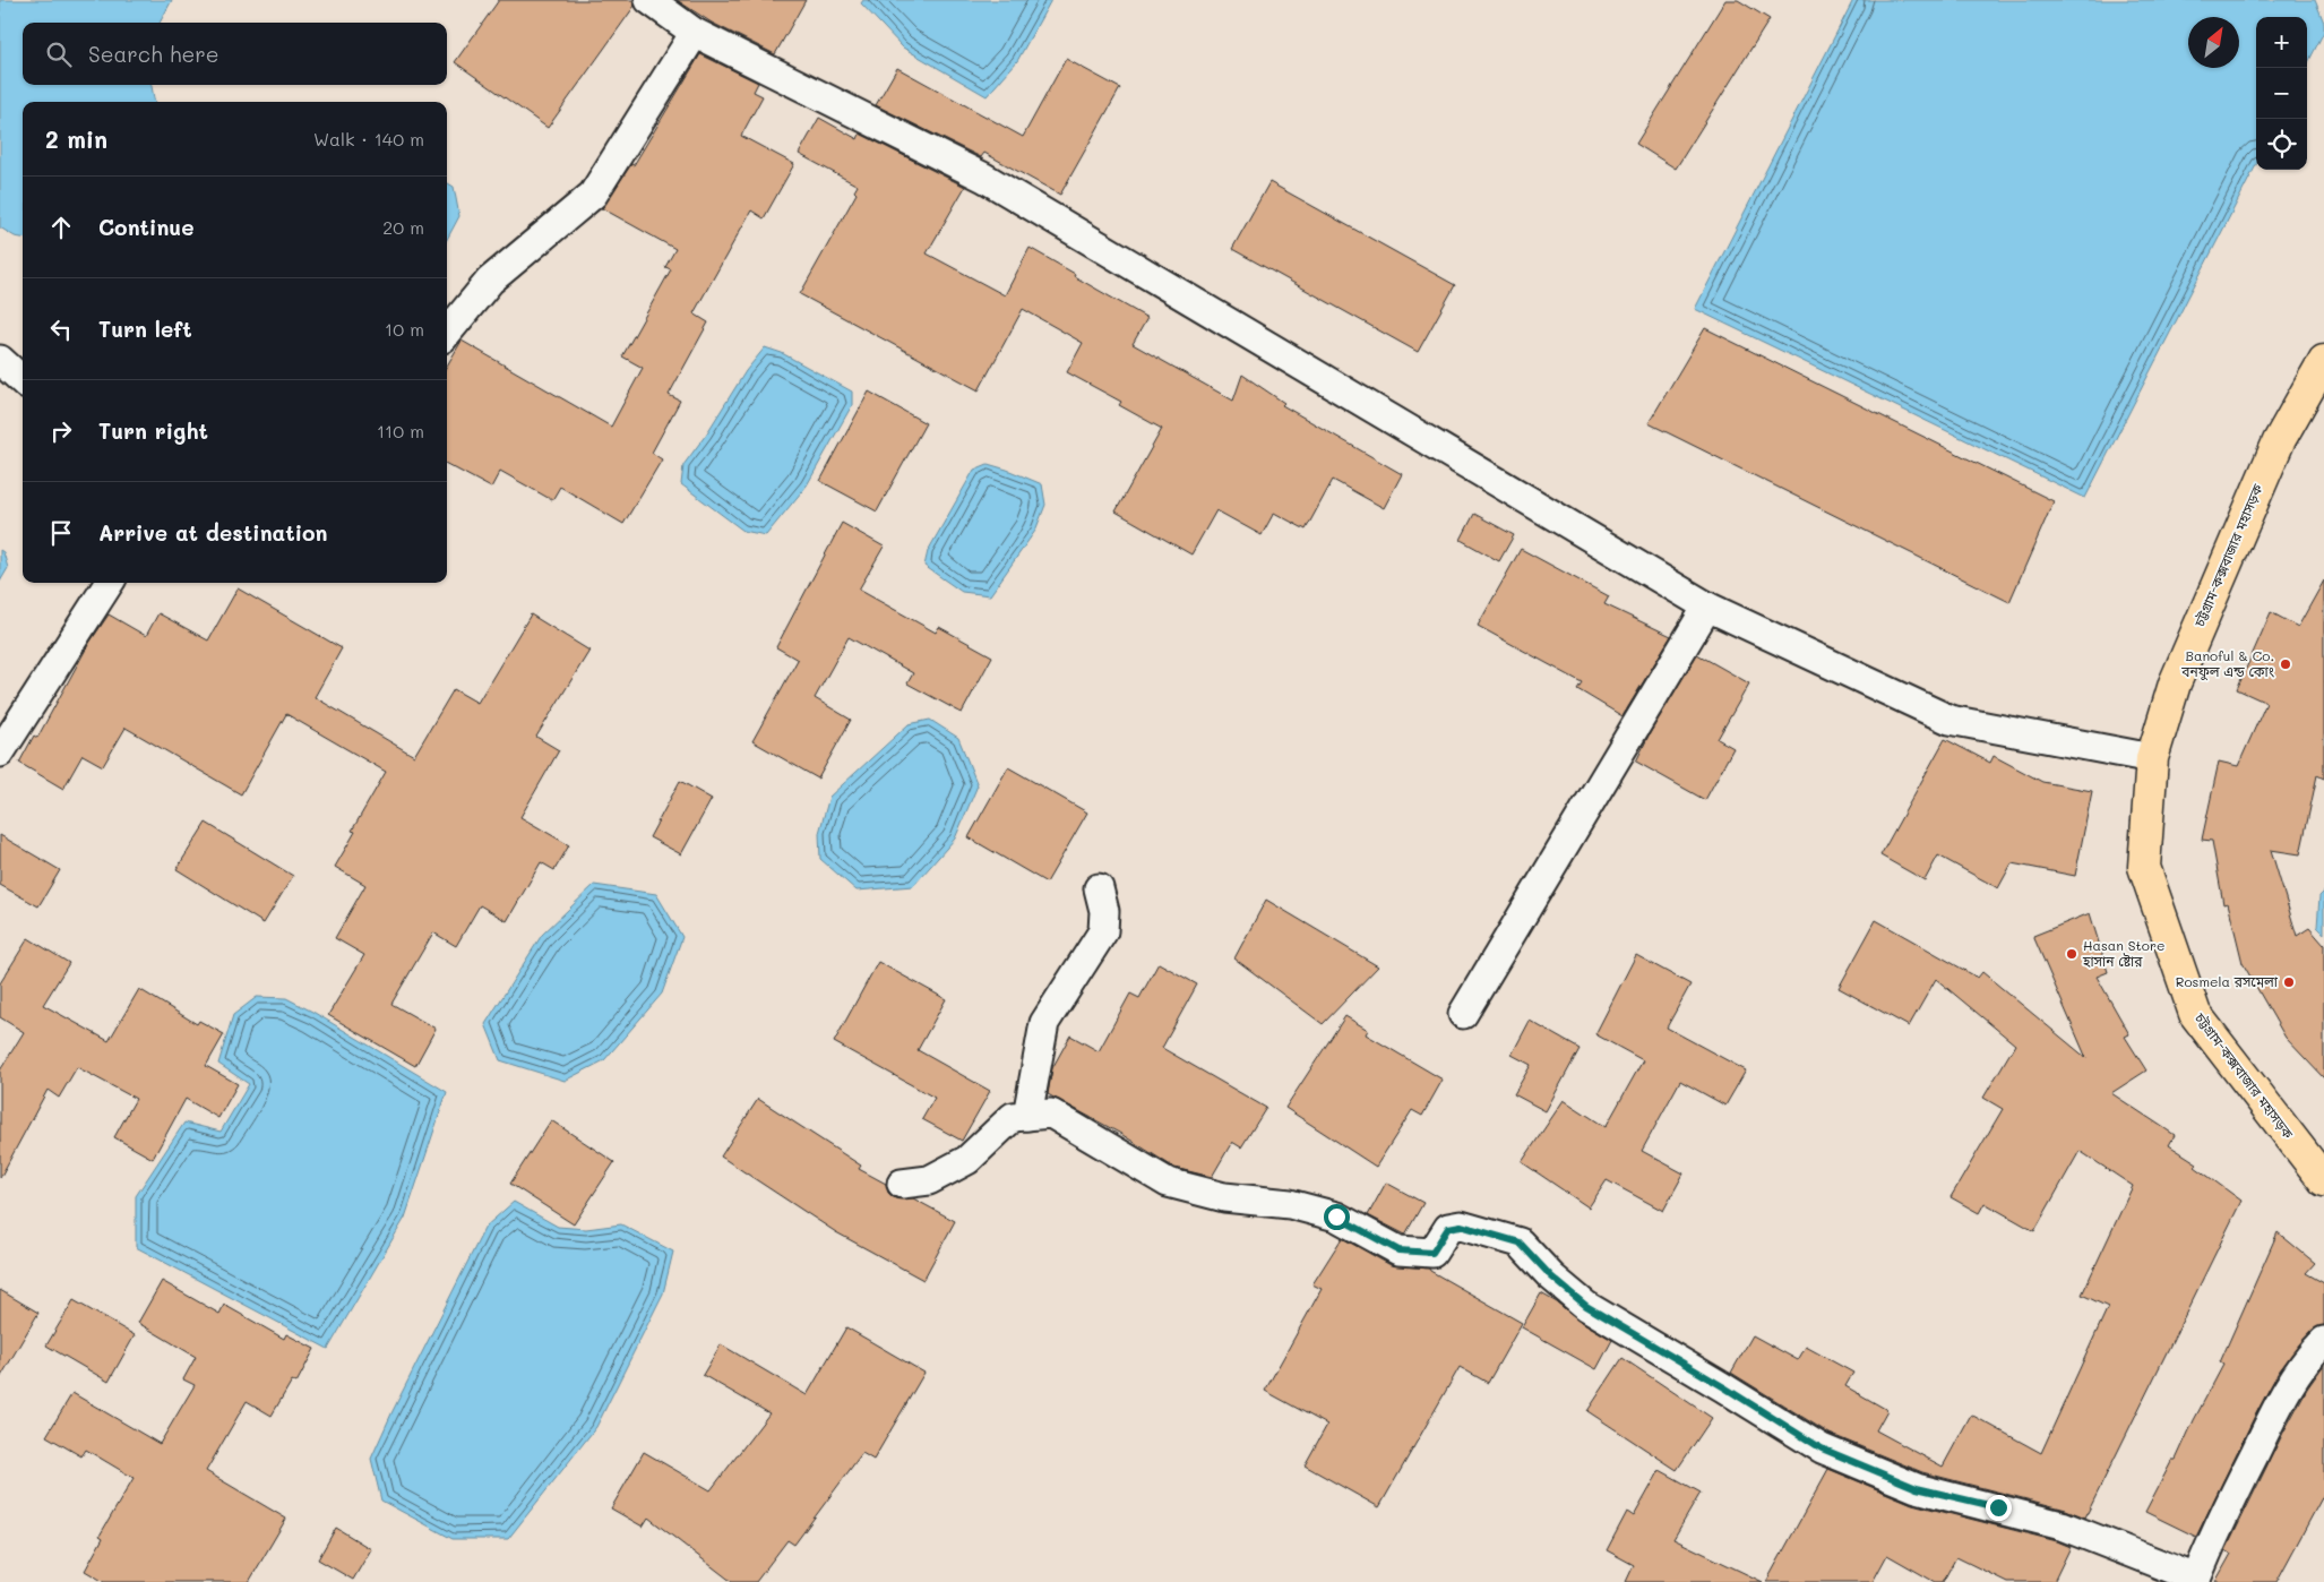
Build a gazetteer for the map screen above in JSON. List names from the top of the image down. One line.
{"streets":{"highway":["চট্টগ্রাম-কক্সবাজার মহাসড়ক"]},"places":["Banoful & Co. বনফুল এন্ড কোং","Hasan Store হাসান ষ্টোর","Rosmela রসমেলা"],"north":"top right","page":{"map_buttons":["+","−"],"search":"Search here","heading":["2 min","Walk · 140 m"],"list":[["Continue","20 m"],["Turn left","10 m"],["Turn right","110 m"],"Arrive at destination"]}}
